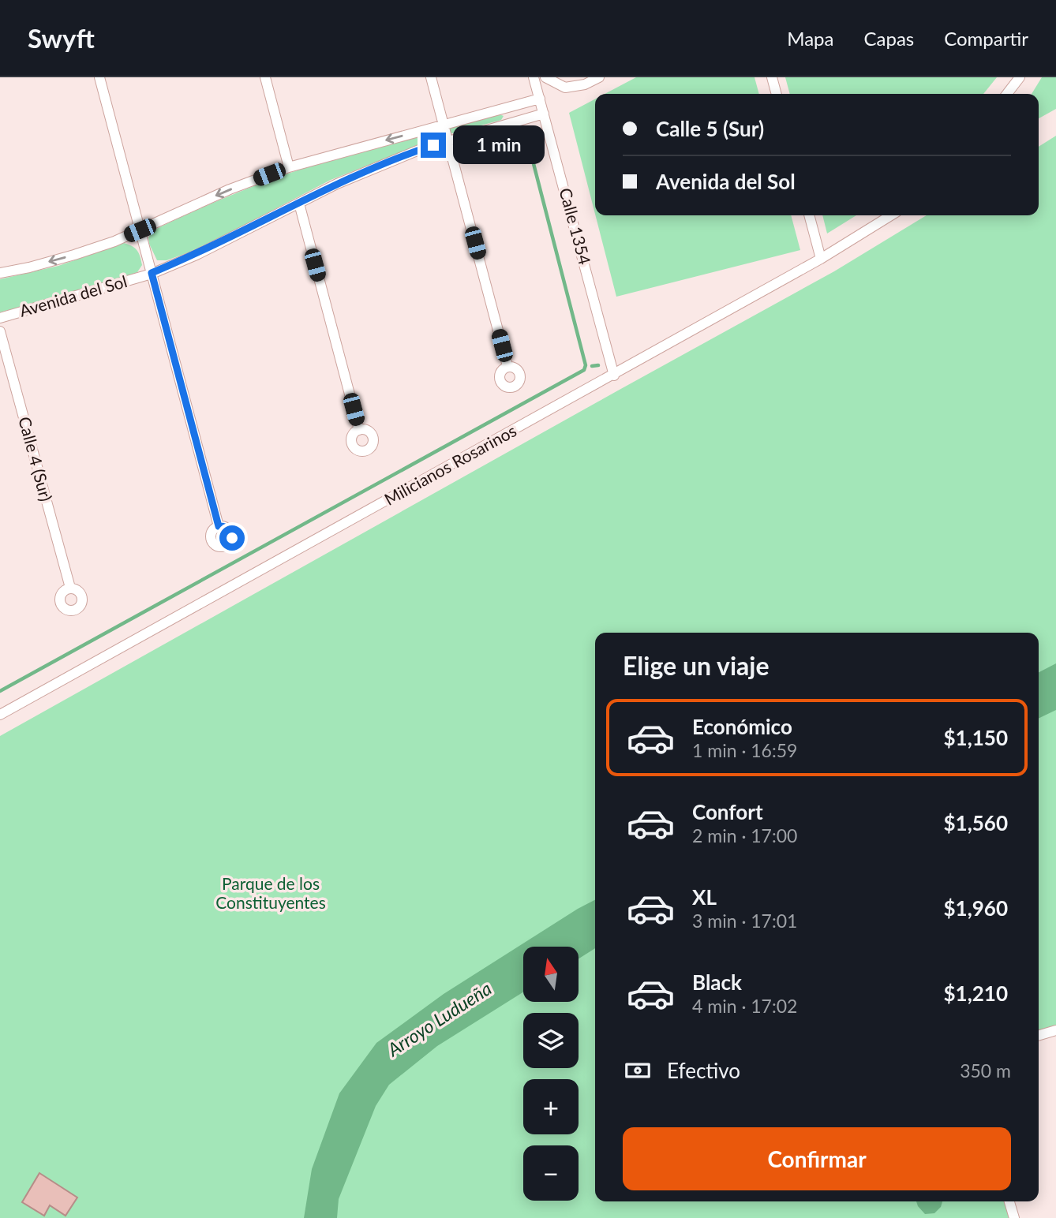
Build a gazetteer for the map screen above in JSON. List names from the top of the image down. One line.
{"streets":{"street":["Calle 1354","Avenida del Sol","Calle 4 (Sur)","Milicianos Rosarinos"]},"crossings":[["Calle 1354","Avenida del Sol"],["Calle 1354","Milicianos Rosarinos"]],"water":["Arroyo Ludueña"],"parks":["Parque de los Constituyentes"],"north":"top","page":{"header":"Swyft","nav":["Mapa","Capas","Compartir"],"banner":["Calle 5 (Sur)","Avenida del Sol"],"bubble":"1 min","heading":"Elige un viaje","list":[{"name":"Económico","note":"1 min · 16:59","value":"$1,150"},{"name":"Confort","note":"2 min · 17:00","value":"$1,560"},{"name":"XL","note":"3 min · 17:01","value":"$1,960"},{"name":"Black","note":"4 min · 17:02","value":"$1,210"}],"map_buttons":["+","−"],"pay":["Efectivo","350 m"],"buttons":"Confirmar"}}
